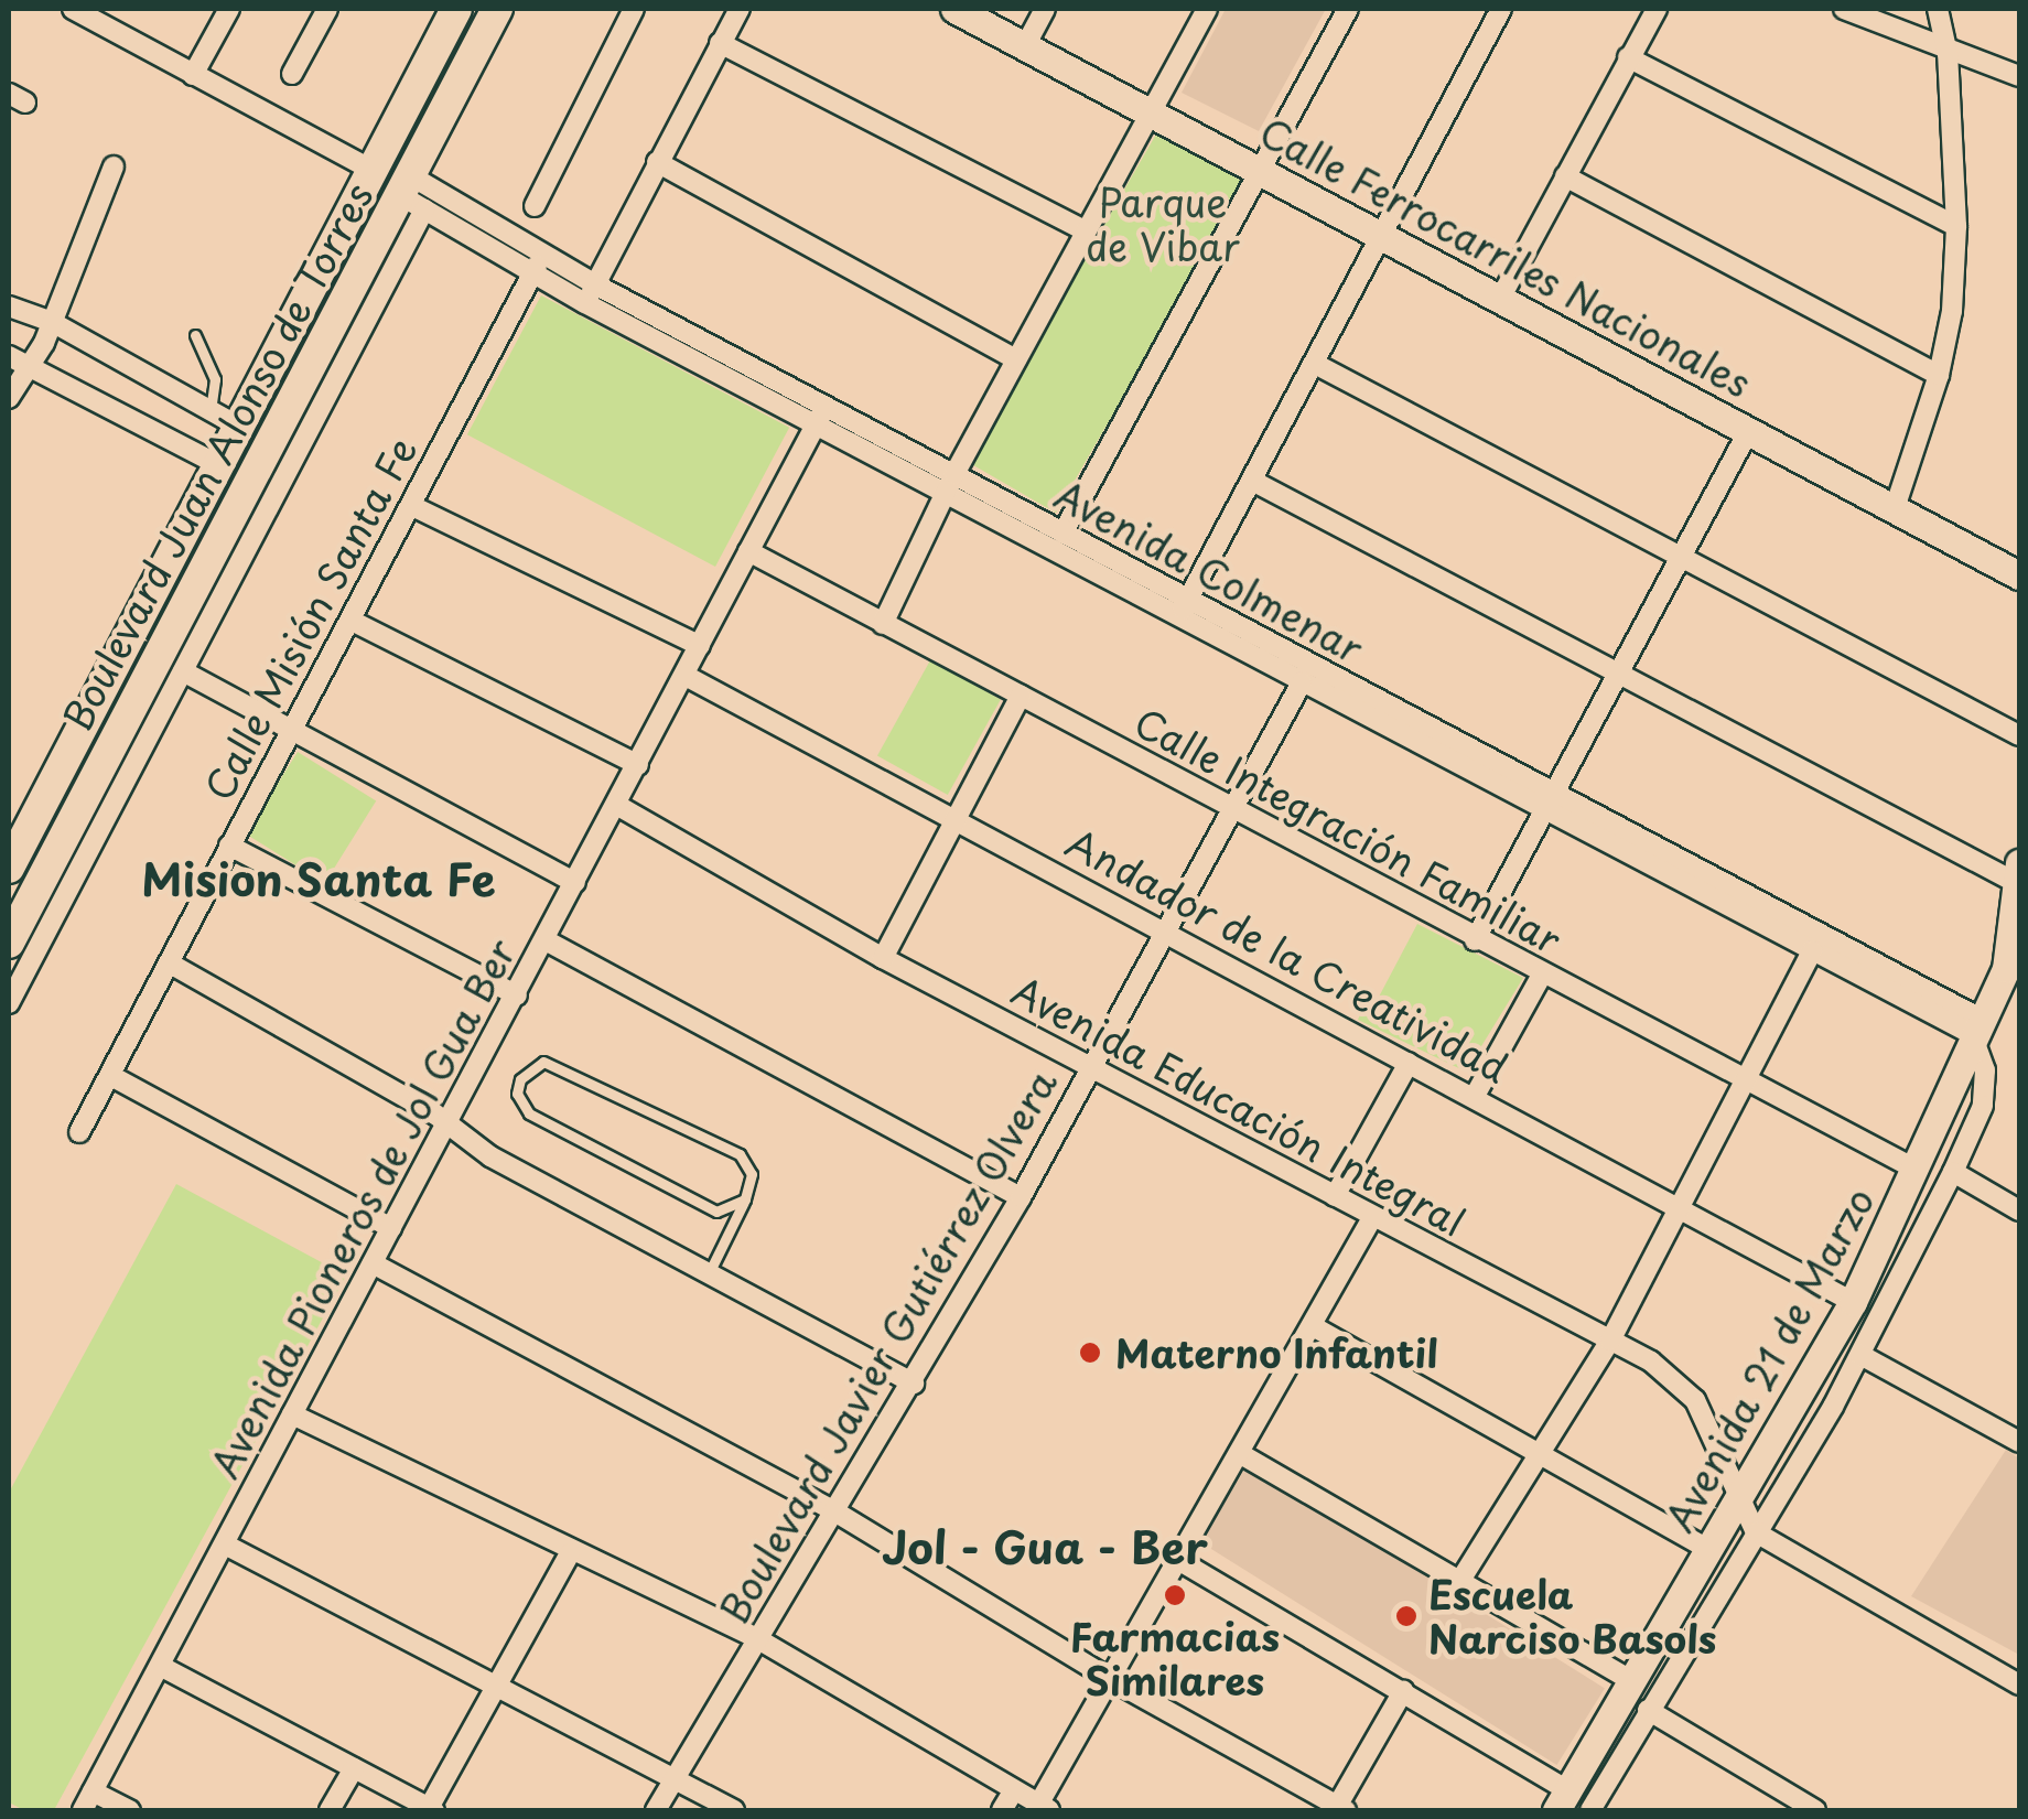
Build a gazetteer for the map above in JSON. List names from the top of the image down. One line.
{"streets":{"main road":["Boulevard Juan Alonso de Torres"],"street":["Calle Ferrocarriles Nacionales","Avenida Colmenar","Calle Misión Santa Fe","Calle Integración Familiar","Andador de la Creatividad","Avenida Educación Integral","Avenida Pioneros de Jol Gua Ber","Boulevard Javier Gutiérrez Olvera","Avenida 21 de Marzo"]},"crossings":[["Boulevard Juan Alonso de Torres","Avenida Colmenar"],["Avenida Colmenar","Calle Misión Santa Fe"],["Avenida Colmenar","Avenida Pioneros de Jol Gua Ber"],["Avenida Colmenar","Boulevard Javier Gutiérrez Olvera"],["Avenida Colmenar","Avenida 21 de Marzo"],["Calle Integración Familiar","Avenida Pioneros de Jol Gua Ber"],["Calle Integración Familiar","Boulevard Javier Gutiérrez Olvera"],["Calle Integración Familiar","Avenida 21 de Marzo"],["Andador de la Creatividad","Avenida Pioneros de Jol Gua Ber"],["Andador de la Creatividad","Boulevard Javier Gutiérrez Olvera"],["Andador de la Creatividad","Avenida 21 de Marzo"],["Avenida Educación Integral","Avenida Pioneros de Jol Gua Ber"],["Avenida Educación Integral","Boulevard Javier Gutiérrez Olvera"],["Avenida Educación Integral","Avenida 21 de Marzo"]],"districts":["Mision Santa Fe","Jol - Gua - Ber"],"parks":["Parque de Vibar"],"places":["Materno Infantil","Farmacias Similares","Escuela Narciso Basols"]}
